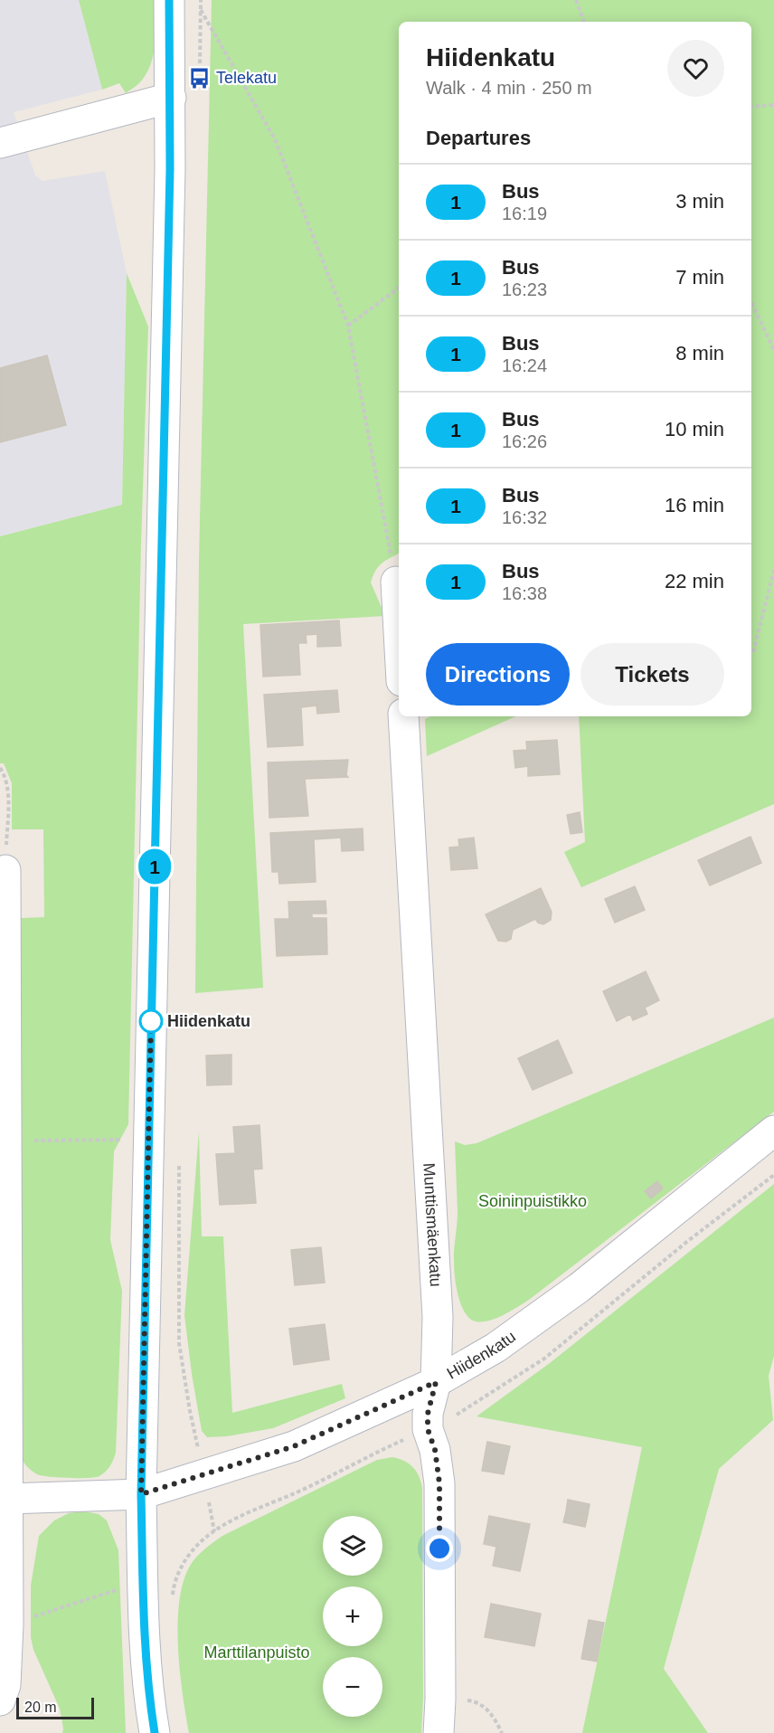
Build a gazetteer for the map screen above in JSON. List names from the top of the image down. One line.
{"streets":{"street":["Munttismäenkatu","Hiidenkatu"]},"crossings":[["Munttismäenkatu","Hiidenkatu"]],"parks":["Soininpuistikko","Marttilanpuisto"],"places":{"bus stop":["Telekatu"],"other":["Hiidenkatu"]},"lines":["bus line 1"],"scale_bar":"20 m","page":{"on_map":"1","heading":[["Hiidenkatu","Walk · 4 min · 250 m"],"Departures"],"list":[{"mark":"1","name":"Bus","note":"16:19","value":"3 min"},{"mark":"1","name":"Bus","note":"16:23","value":"7 min"},{"mark":"1","name":"Bus","note":"16:24","value":"8 min"},{"mark":"1","name":"Bus","note":"16:26","value":"10 min"},{"mark":"1","name":"Bus","note":"16:32","value":"16 min"},{"mark":"1","name":"Bus","note":"16:38","value":"22 min"}],"buttons":["Directions","Tickets"],"map_buttons":["+","−"],"scale":"20 m"}}
